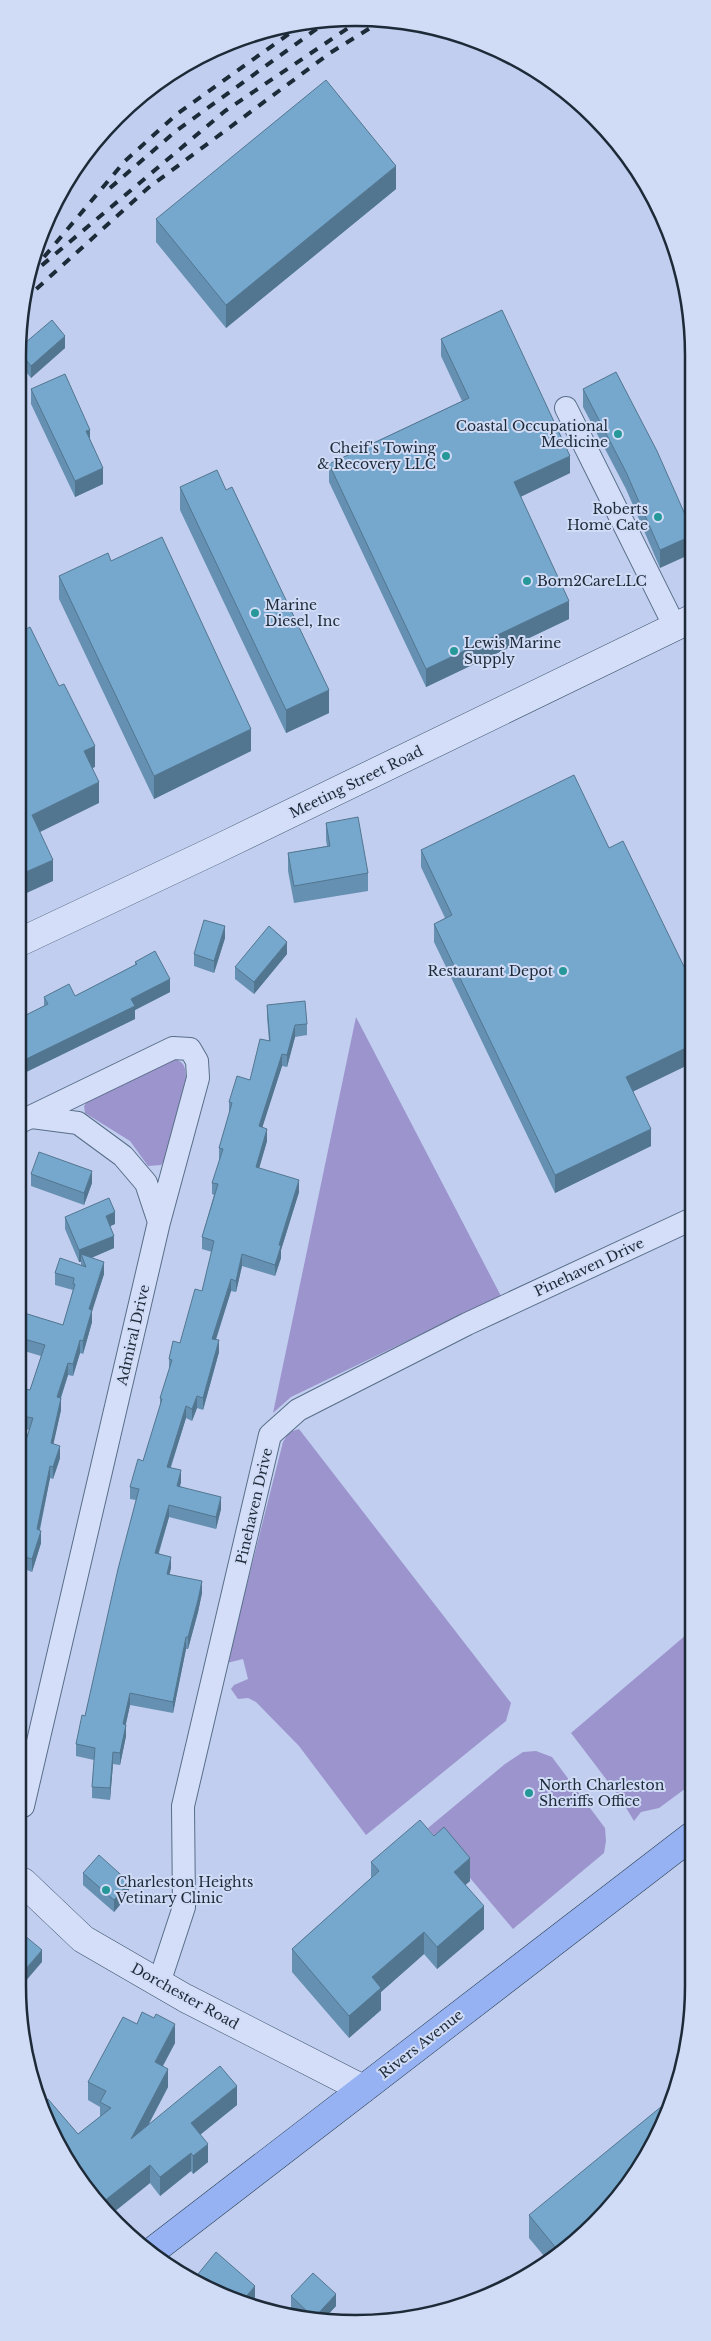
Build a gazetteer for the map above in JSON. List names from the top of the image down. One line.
{"streets":{"main road":["Rivers Avenue"],"street":["Meeting Street Road","Pinehaven Drive","Admiral Drive","Dorchester Road"]},"crossings":[["Pinehaven Drive","Dorchester Road"],["Dorchester Road","Rivers Avenue"]],"places":["Coastal Occupational Medicine","Cheif's Towing & Recovery LLC","Roberts Home Cate","Born2CareLLC","Marine Diesel, Inc","Lewis Marine Supply","Restaurant Depot","North Charleston Sheriffs Office","Charleston Heights Vetinary Clinic"]}
